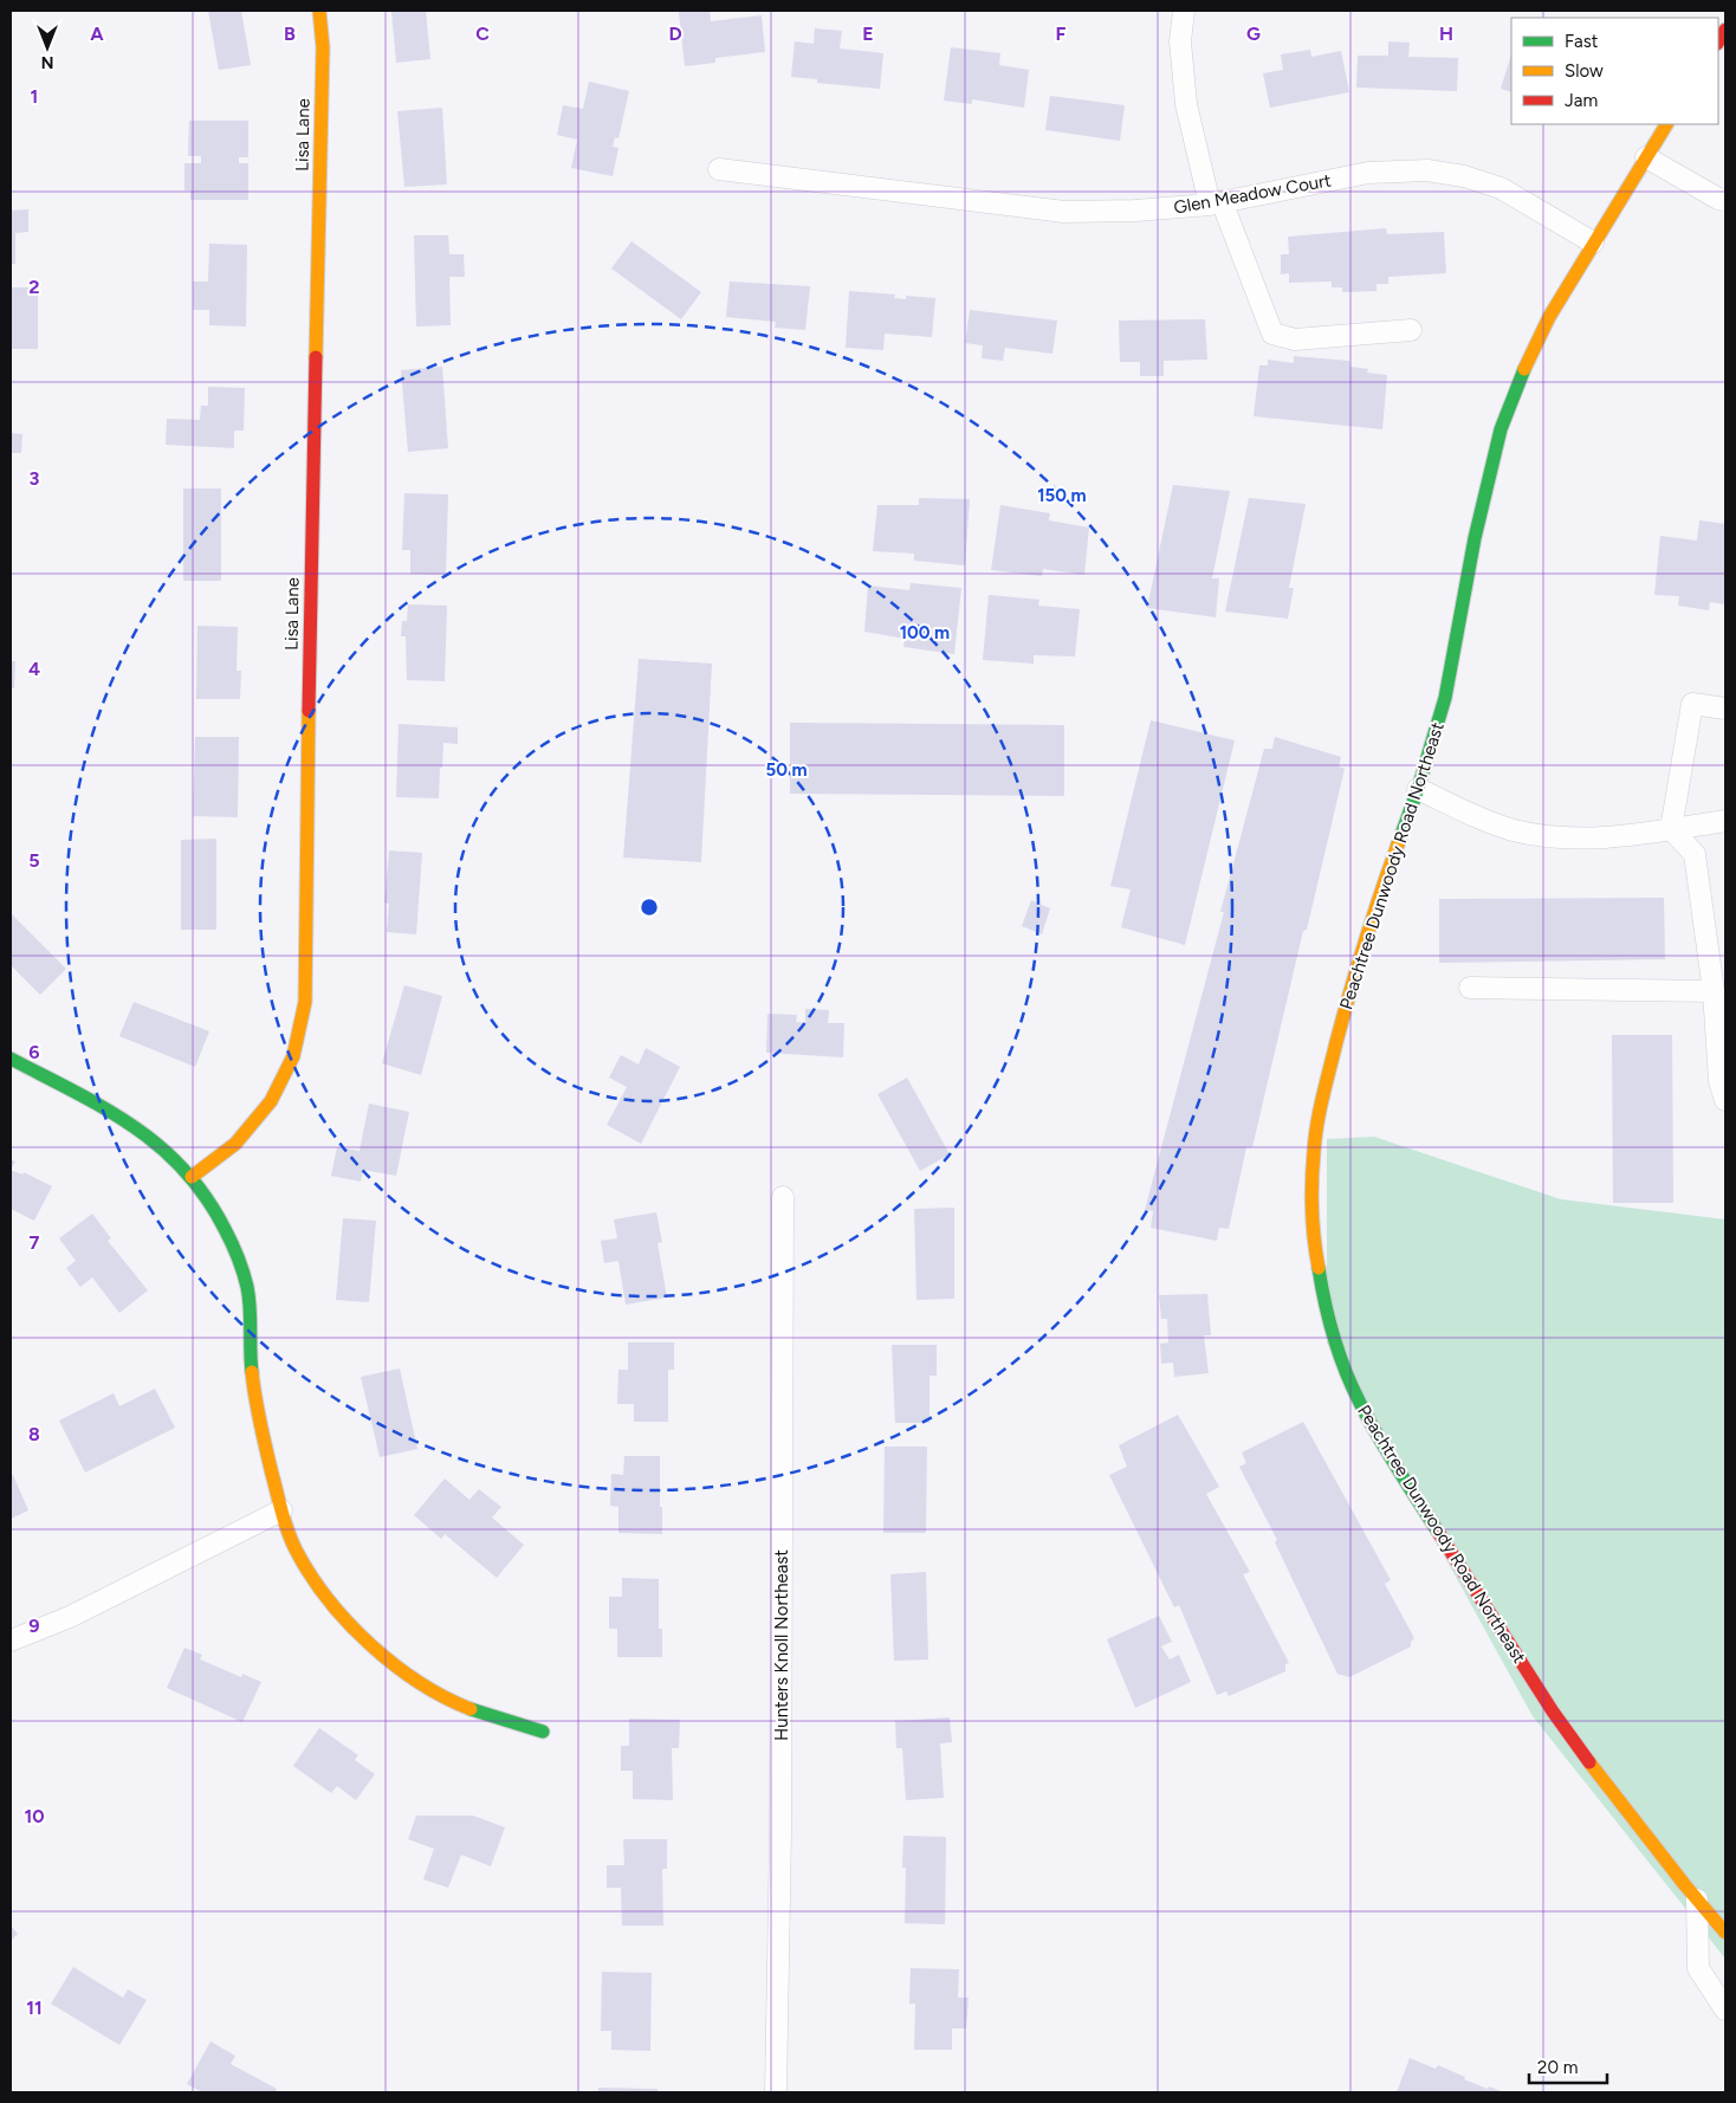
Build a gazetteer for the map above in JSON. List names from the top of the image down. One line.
{"streets":{"street":["Lisa Lane","Glen Meadow Court","Peachtree Dunwoody Road Northeast","Hunters Knoll Northeast"]},"crossings":[["Glen Meadow Court","Peachtree Dunwoody Road Northeast"]],"legend":["Fast","Slow","Jam"],"scale_bar":"20 m","north":"bottom","grid":{"columns":["A","B","C","D","E","F","G","H"],"rows":["1","2","3","4","5","6","7","8","9","10","11"]},"rings":["150 m","100 m","50 m"]}
